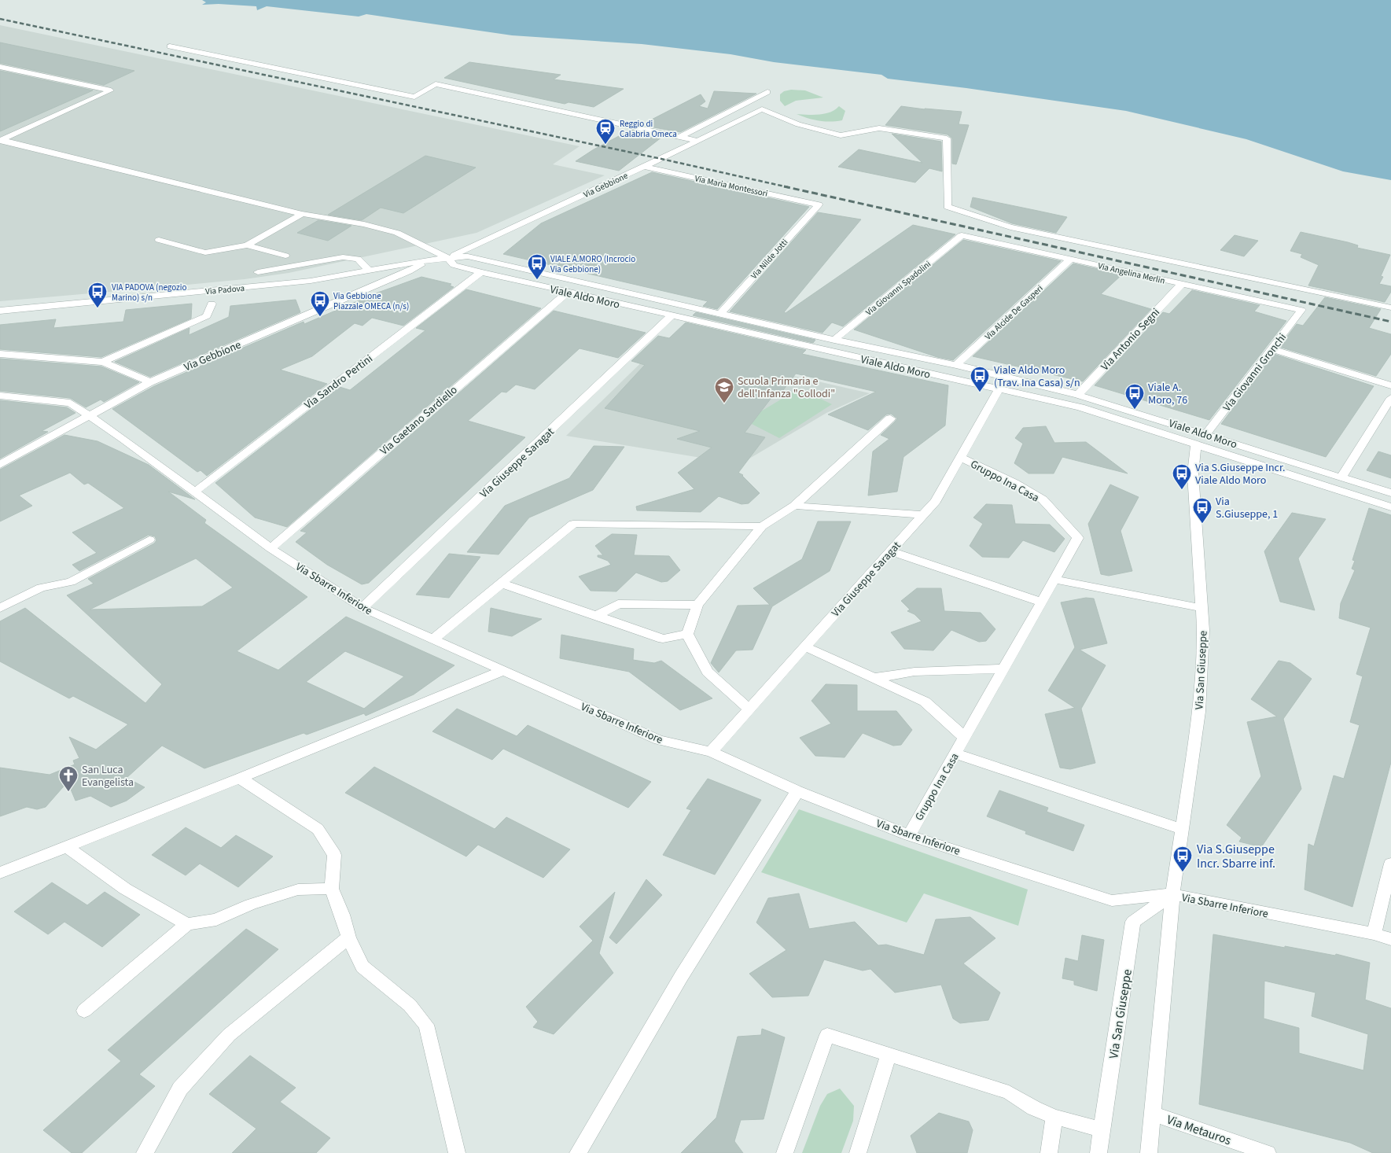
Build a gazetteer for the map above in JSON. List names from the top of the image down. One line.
{"streets":{"street":["Via Gebbione","Via Maria Montessori","Via Nilde Jotti","Via Angelina Merlin","Via Giovanni Spadolini","Via Padova","Viale Aldo Moro","Via Alcide De Gasperi","Via Antonio Segni","Via Giovanni Gronchi","Via Sandro Pertini","Via Gaetano Sardiello","Via Giuseppe Saragat","Gruppo Ina Casa","Via Sbarre Inferiore","Via San Giuseppe","Via Metauros"]},"crossings":[["Via Gebbione","Via Maria Montessori"],["Via Gebbione","Via Padova"],["Via Gebbione","Viale Aldo Moro"],["Via Gebbione","Via Sbarre Inferiore"],["Via Maria Montessori","Via Nilde Jotti"],["Via Nilde Jotti","Viale Aldo Moro"],["Via Angelina Merlin","Via Giovanni Spadolini"],["Via Angelina Merlin","Via Alcide De Gasperi"],["Via Angelina Merlin","Via Antonio Segni"],["Via Angelina Merlin","Via Giovanni Gronchi"],["Via Giovanni Spadolini","Viale Aldo Moro"],["Via Padova","Viale Aldo Moro"],["Viale Aldo Moro","Via Alcide De Gasperi"],["Viale Aldo Moro","Via Antonio Segni"],["Viale Aldo Moro","Via Giovanni Gronchi"],["Viale Aldo Moro","Via Sandro Pertini"],["Viale Aldo Moro","Via Gaetano Sardiello"],["Viale Aldo Moro","Via Giuseppe Saragat"],["Viale Aldo Moro","Via San Giuseppe"],["Via Sandro Pertini","Via Sbarre Inferiore"],["Via Gaetano Sardiello","Via Sbarre Inferiore"],["Via Giuseppe Saragat","Gruppo Ina Casa"],["Via Giuseppe Saragat","Via Sbarre Inferiore"],["Gruppo Ina Casa","Via Sbarre Inferiore"],["Via Sbarre Inferiore","Via San Giuseppe"],["Via San Giuseppe","Via Metauros"]],"places":{"station":["Reggio di Calabria Omeca"],"bus stop":["VIALE A.MORO (Incrocio Via Gebbione)","VIA PADOVA (negozio Marino) s/n","Via Gebbione Piazzale OMECA (n/s)","Viale Aldo Moro (Trav. Ina Casa) s/n","Viale A. Moro, 76","Via S.Giuseppe Incr. Viale Aldo Moro","Via S.Giuseppe, 1","Via S.Giuseppe Incr. Sbarre inf."],"school or university":["Scuola Primaria e dell'Infanza \"Collodi\""],"church":["San Luca Evangelista"]}}
